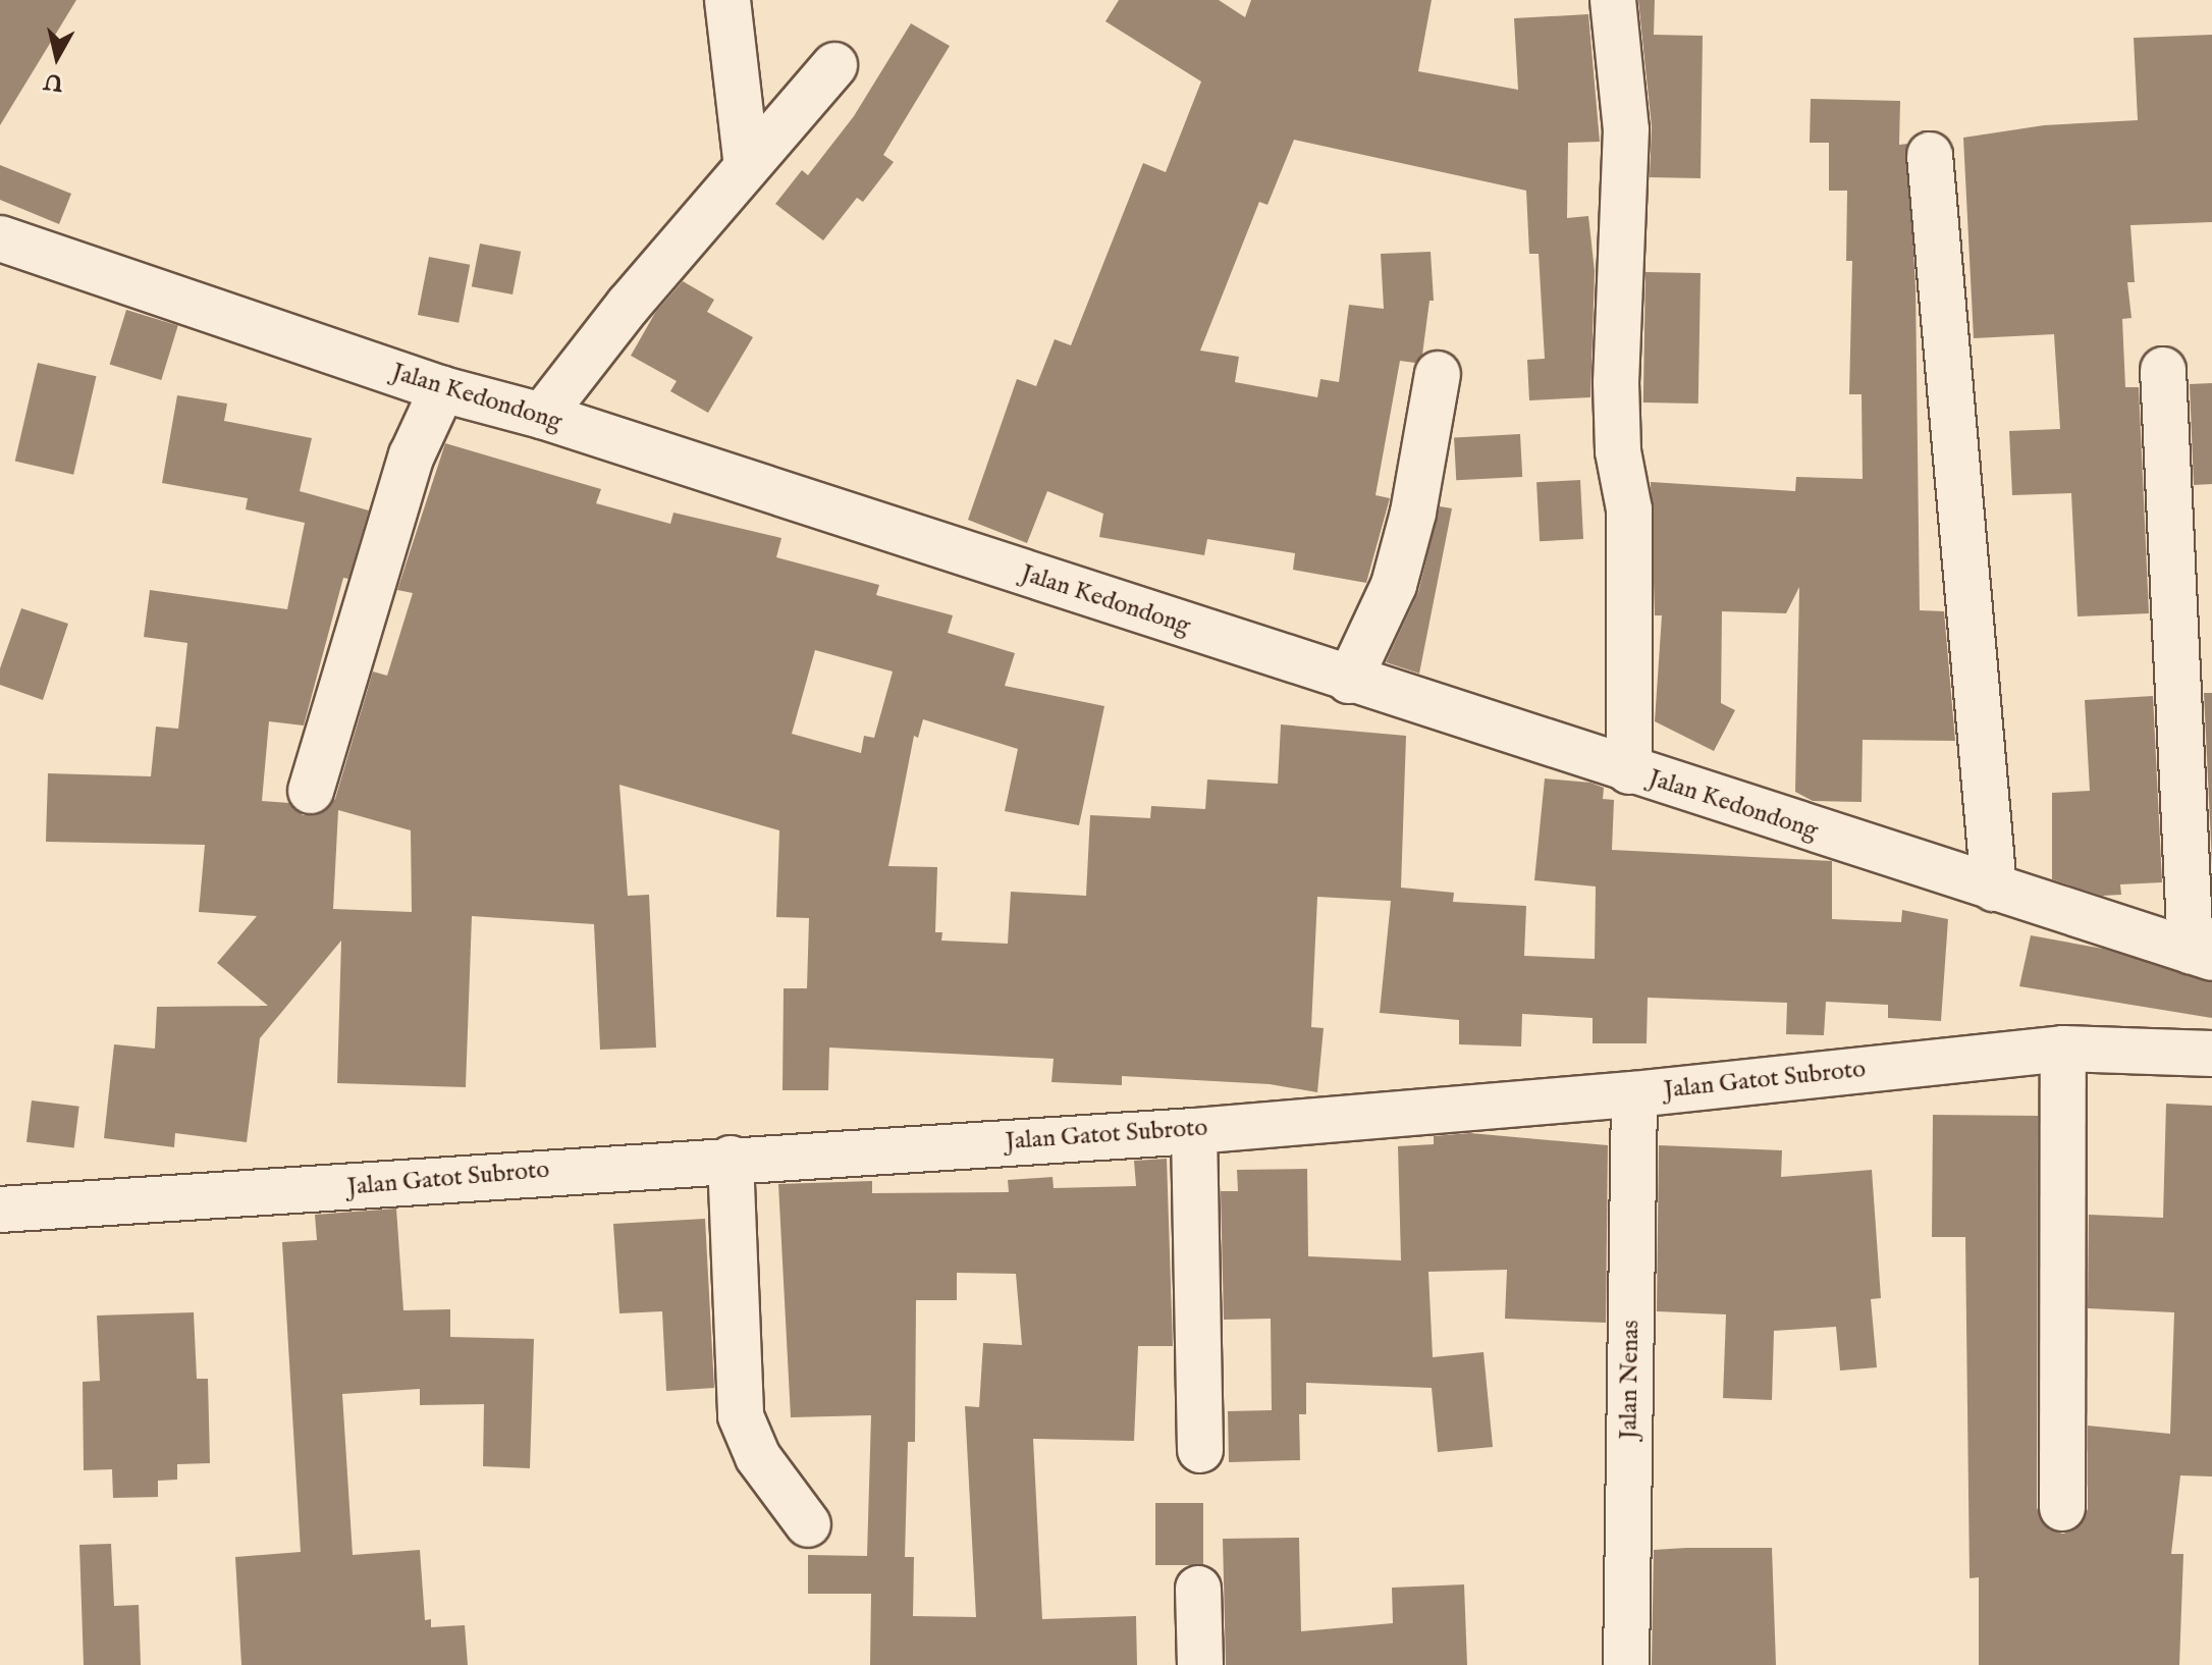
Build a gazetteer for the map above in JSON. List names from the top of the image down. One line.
{"streets":{"street":["Jalan Kedondong","Jalan Gatot Subroto","Jalan Nenas"]},"crossings":[["Jalan Gatot Subroto","Jalan Nenas"]],"north":"bottom"}
